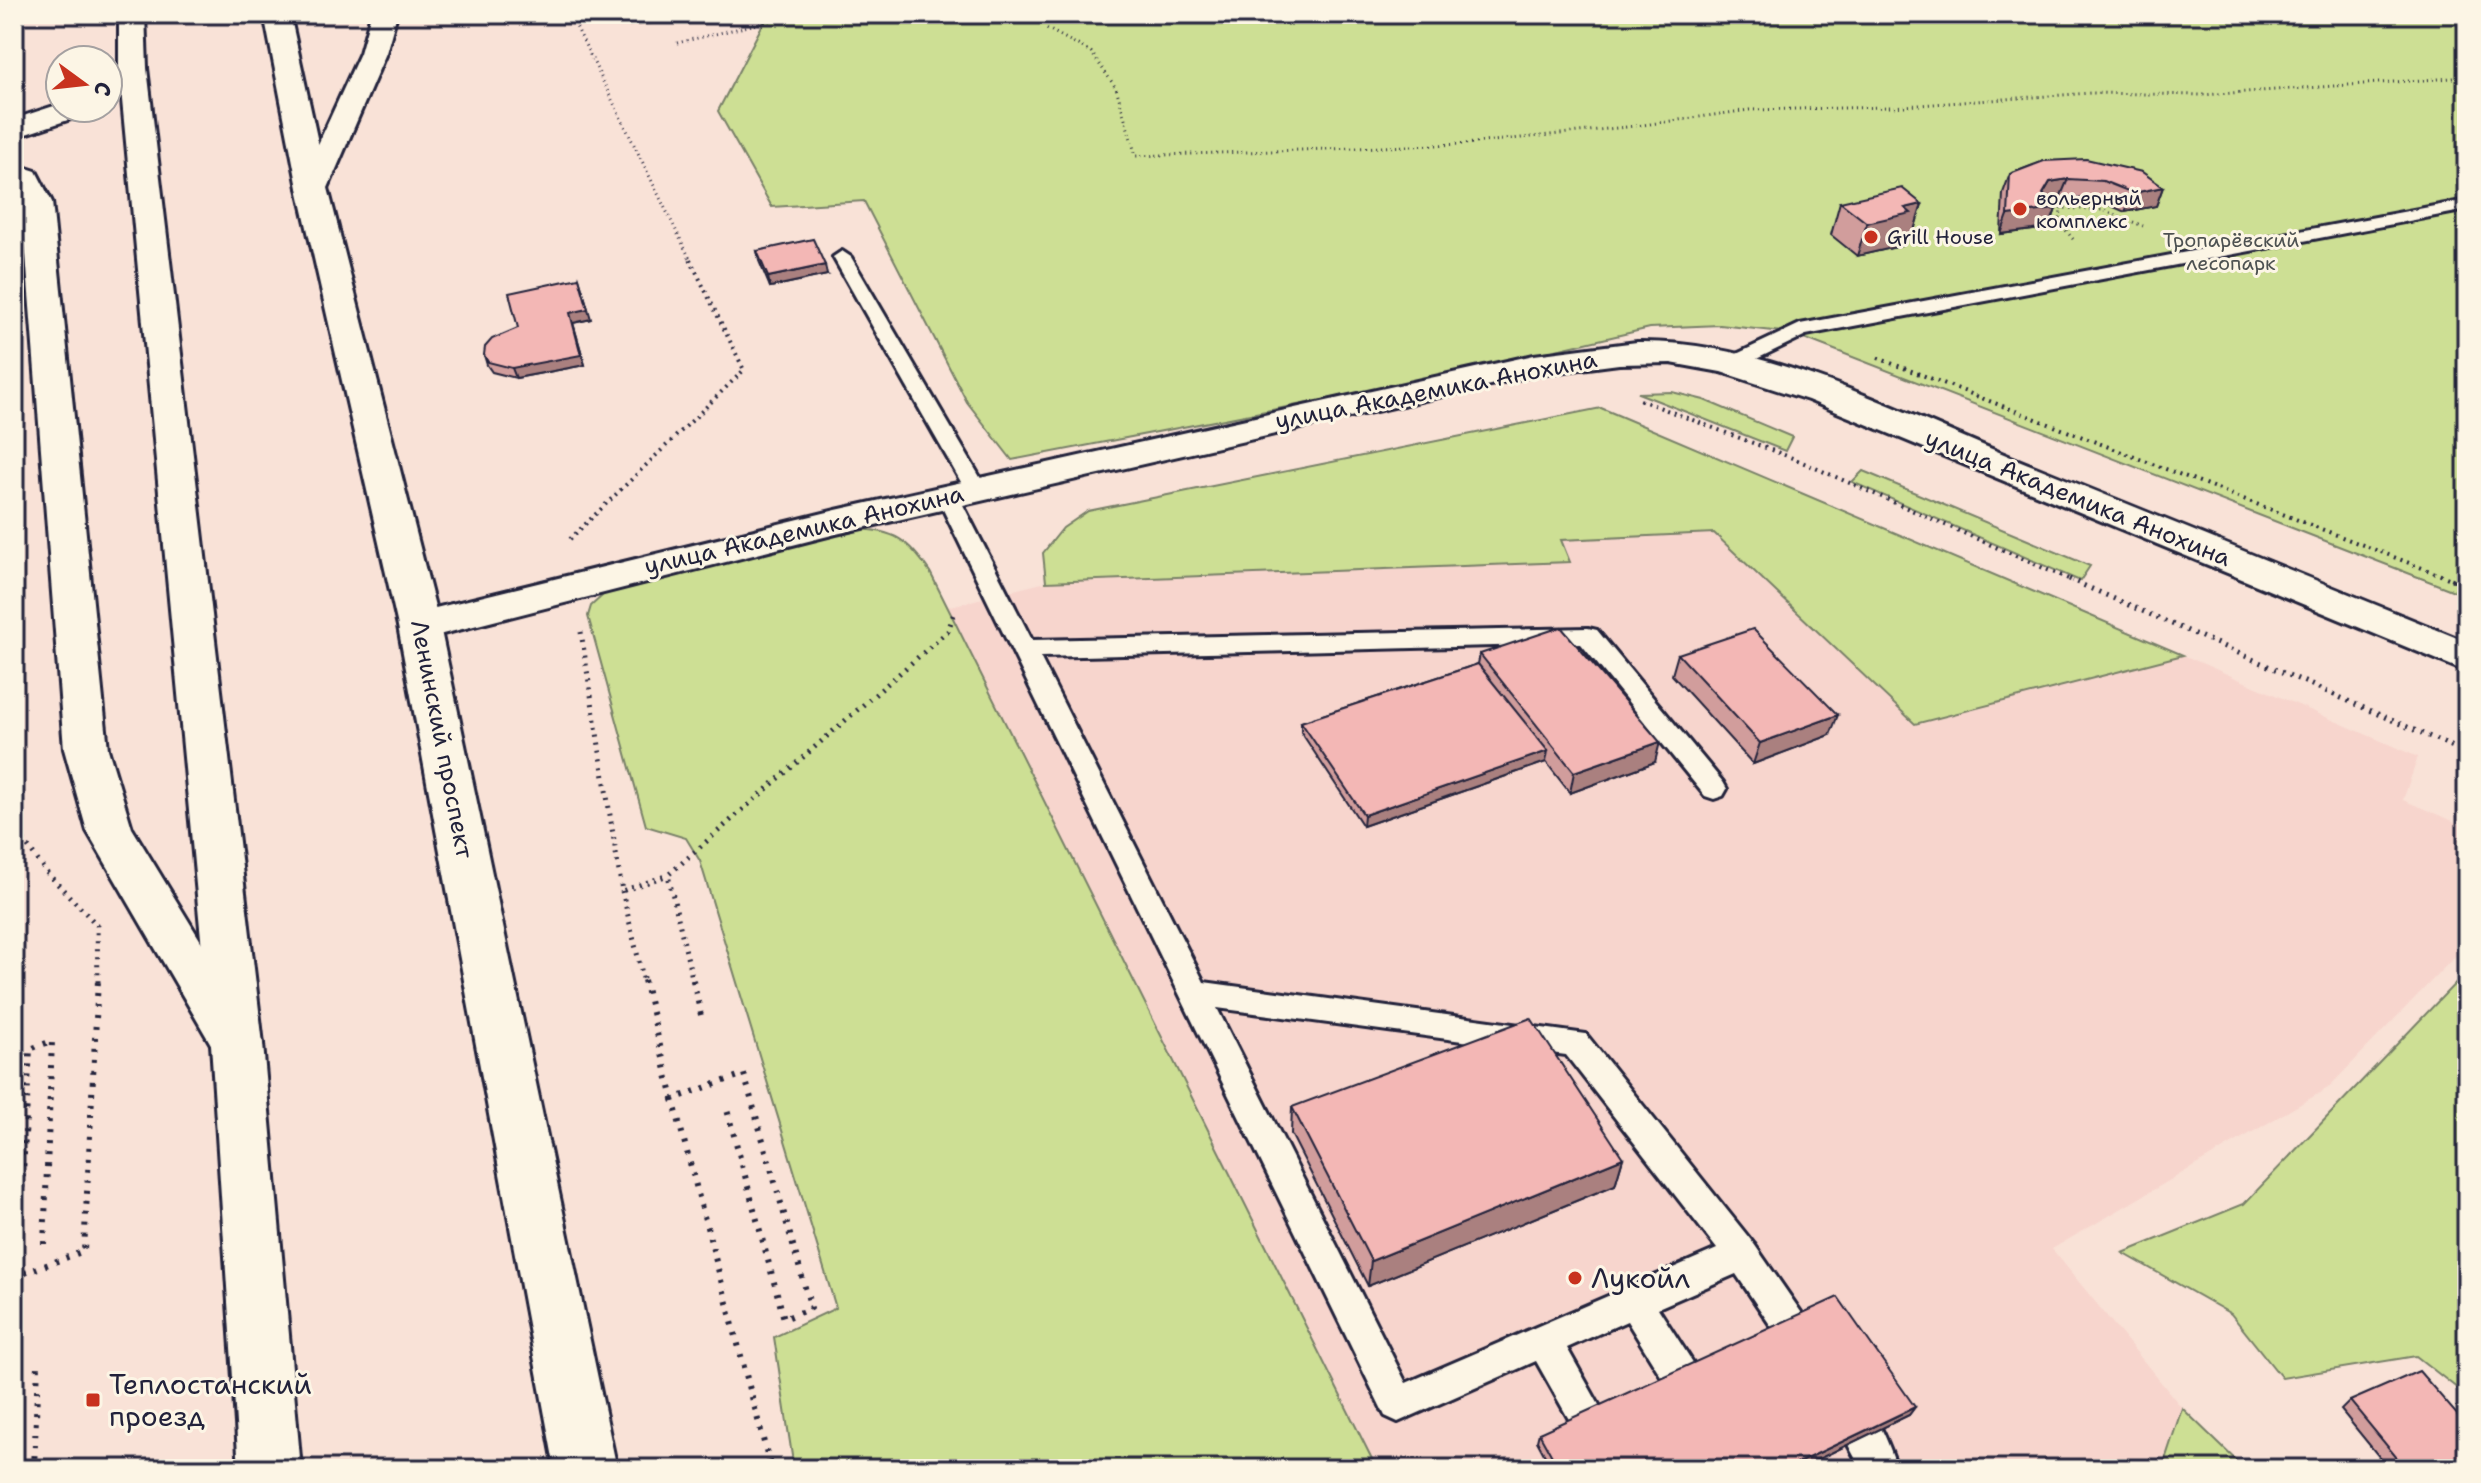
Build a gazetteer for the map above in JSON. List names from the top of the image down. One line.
{"streets":{"main road":["улица Академика Анохина","Ленинский проспект"]},"crossings":[["улица Академика Анохина","Ленинский проспект"]],"parks":["Тропарёвский лесопарк"],"places":{"other":["вольерный комплекс","Grill House","Лукойл"],"transit":["Теплостанский проезд"]},"north":"right"}
